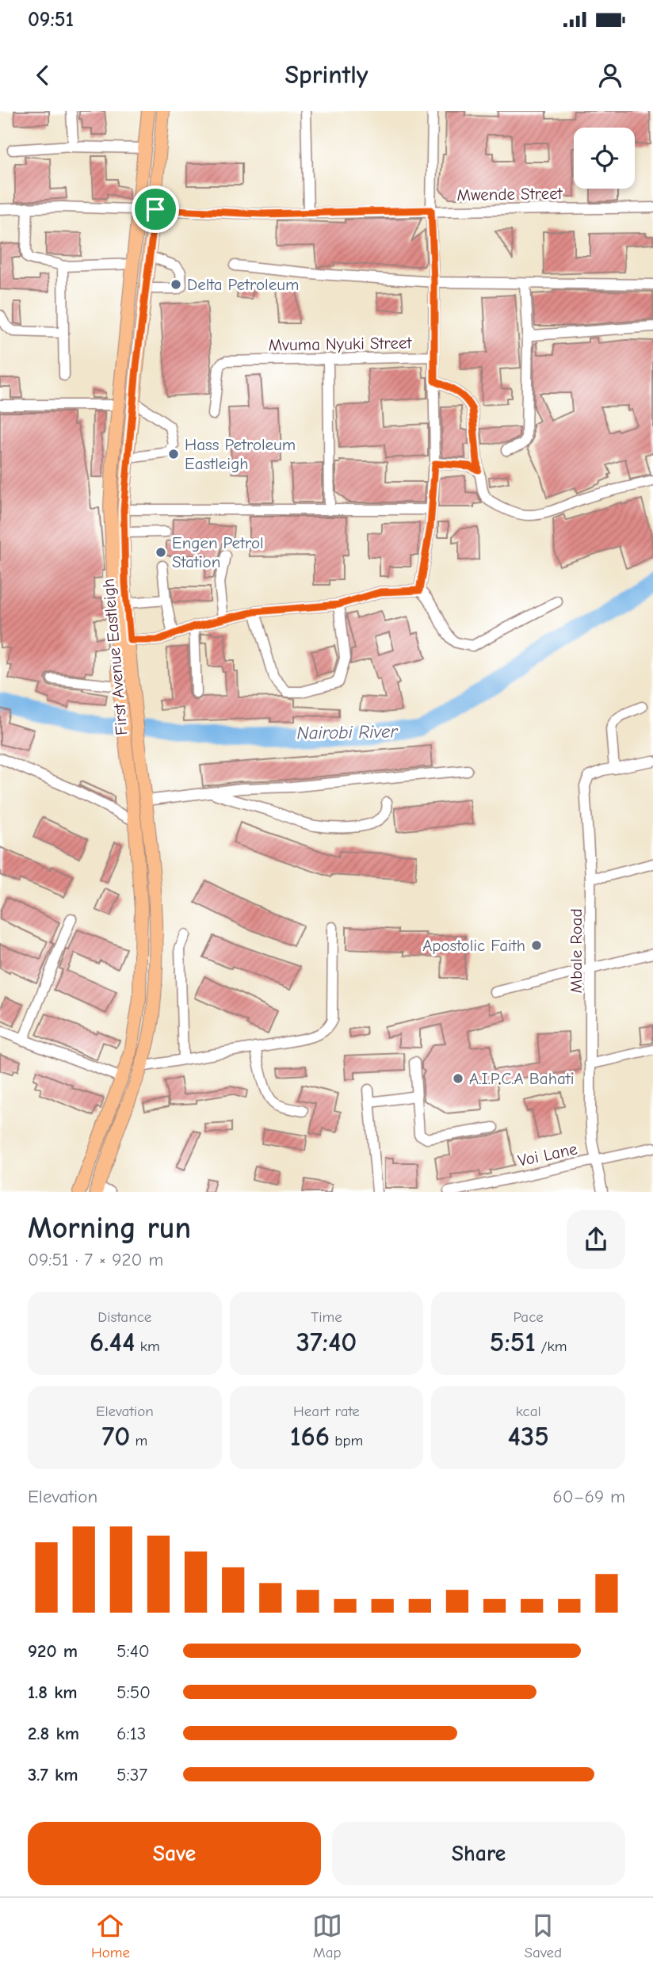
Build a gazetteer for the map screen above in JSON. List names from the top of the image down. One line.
{"streets":{"main road":["First Avenue Eastleigh"],"street":["Mwende Street","Mvuma Nyuki Street","Mbale Road","Voi Lane"]},"crossings":[["Mwende Street","Mvuma Nyuki Street"],["Mwende Street","First Avenue Eastleigh"],["Mbale Road","Voi Lane"]],"water":["Nairobi River"],"places":["Delta Petroleum","Hass Petroleum Eastleigh","Engen Petrol Station","Apostolic Faith","A.I.P.C.A Bahati"],"page":{"status":"09:51","header":"Sprintly","heading":["Morning run","09:51 · 7 × 920 m"],"stats":[["Distance","6.44 km"],["Time","37:40"],["Pace","5:51 /km"],["Elevation","70 m"],["Heart rate","166 bpm"],["kcal","435"]],"chart":["Elevation","60–69 m"],"list":[{"name":"920 m","note":"5:40"},{"name":"1.8 km","note":"5:50"},{"name":"2.8 km","note":"6:13"},{"name":"3.7 km","note":"5:37"}],"buttons":["Save","Share"],"tabs":["Home","Map","Saved"]}}
